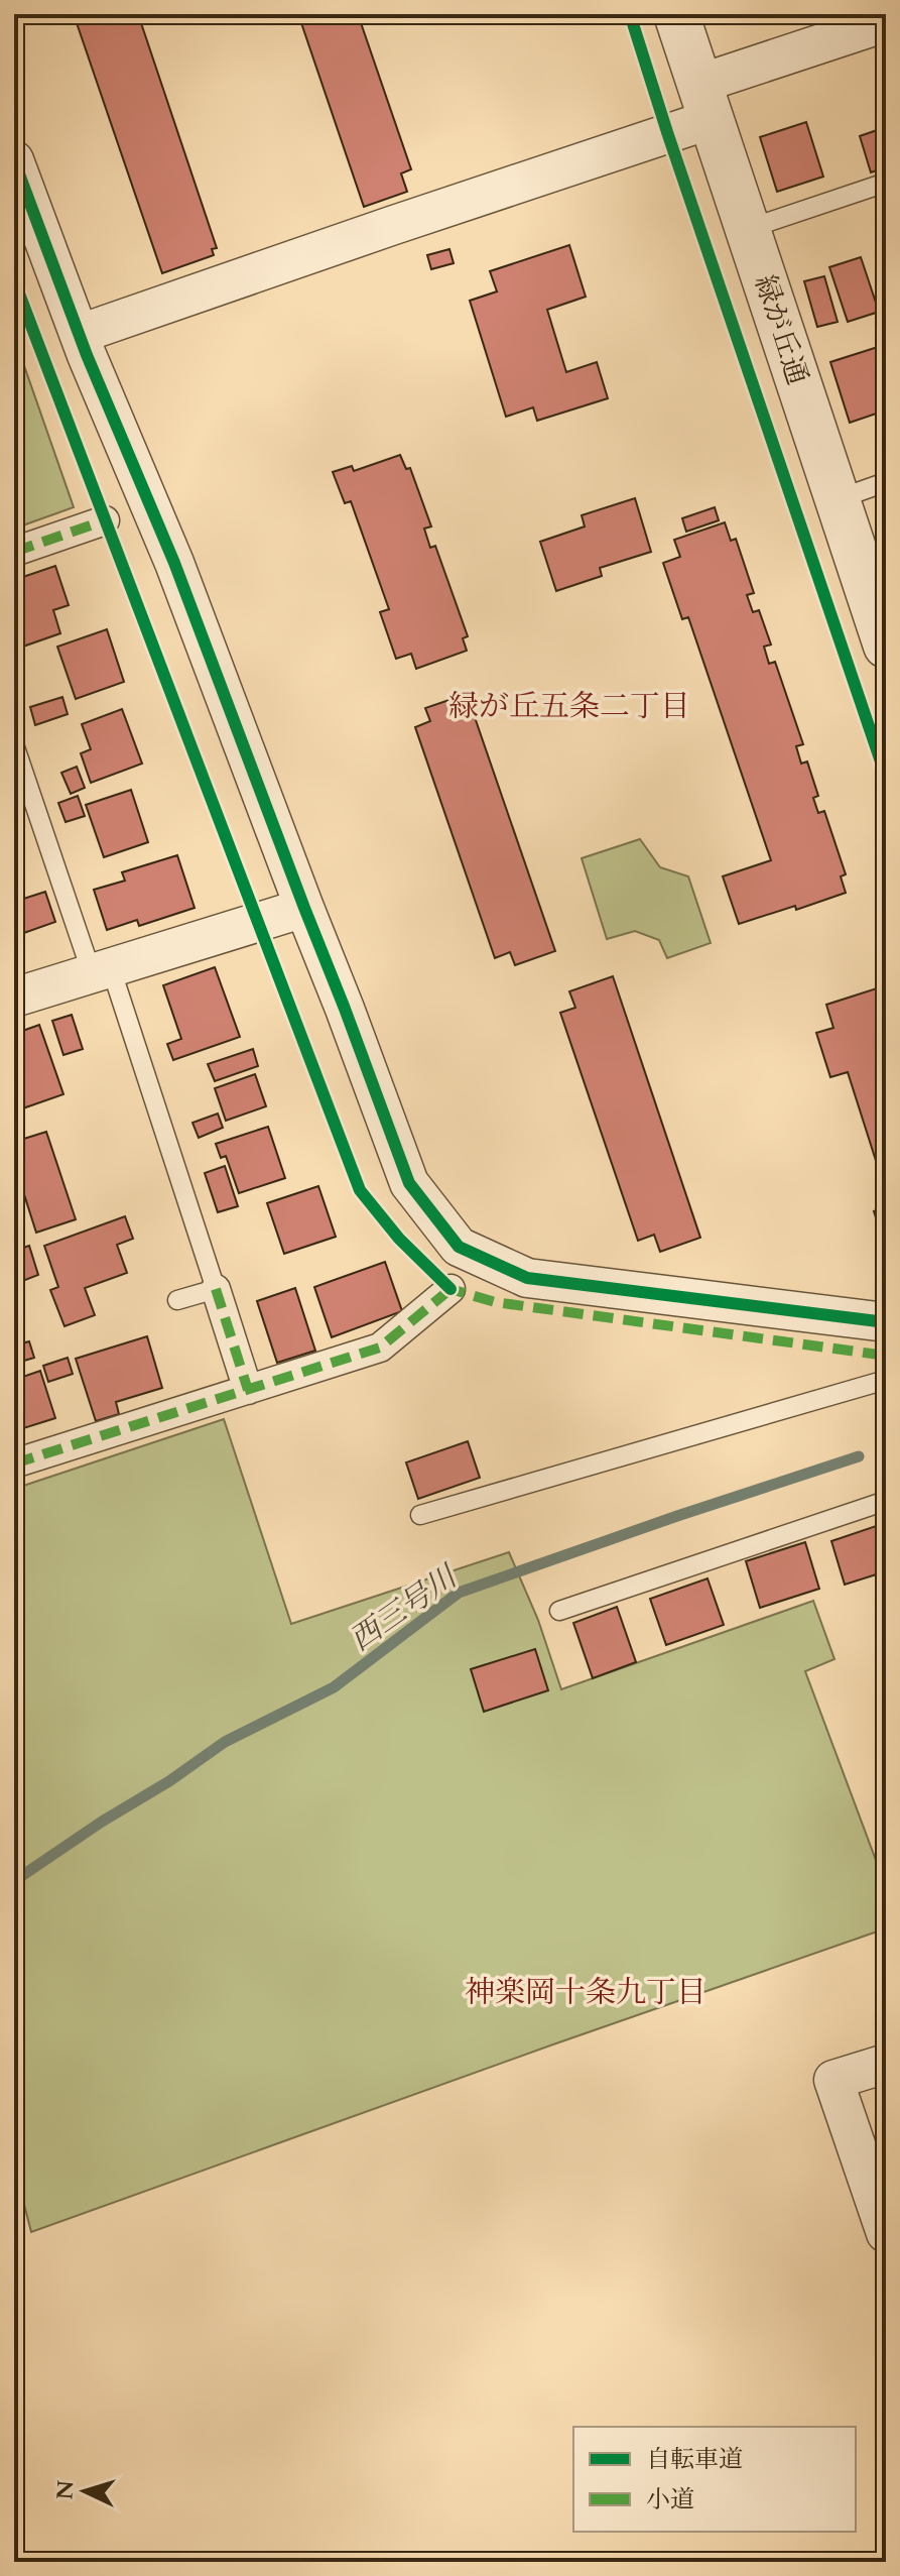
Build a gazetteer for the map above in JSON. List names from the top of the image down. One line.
{"streets":{"street":["緑が丘通"]},"districts":["緑が丘五条二丁目","神楽岡十条九丁目"],"water":["西三号川"],"legend":["自転車道","小道"],"north":"left"}
